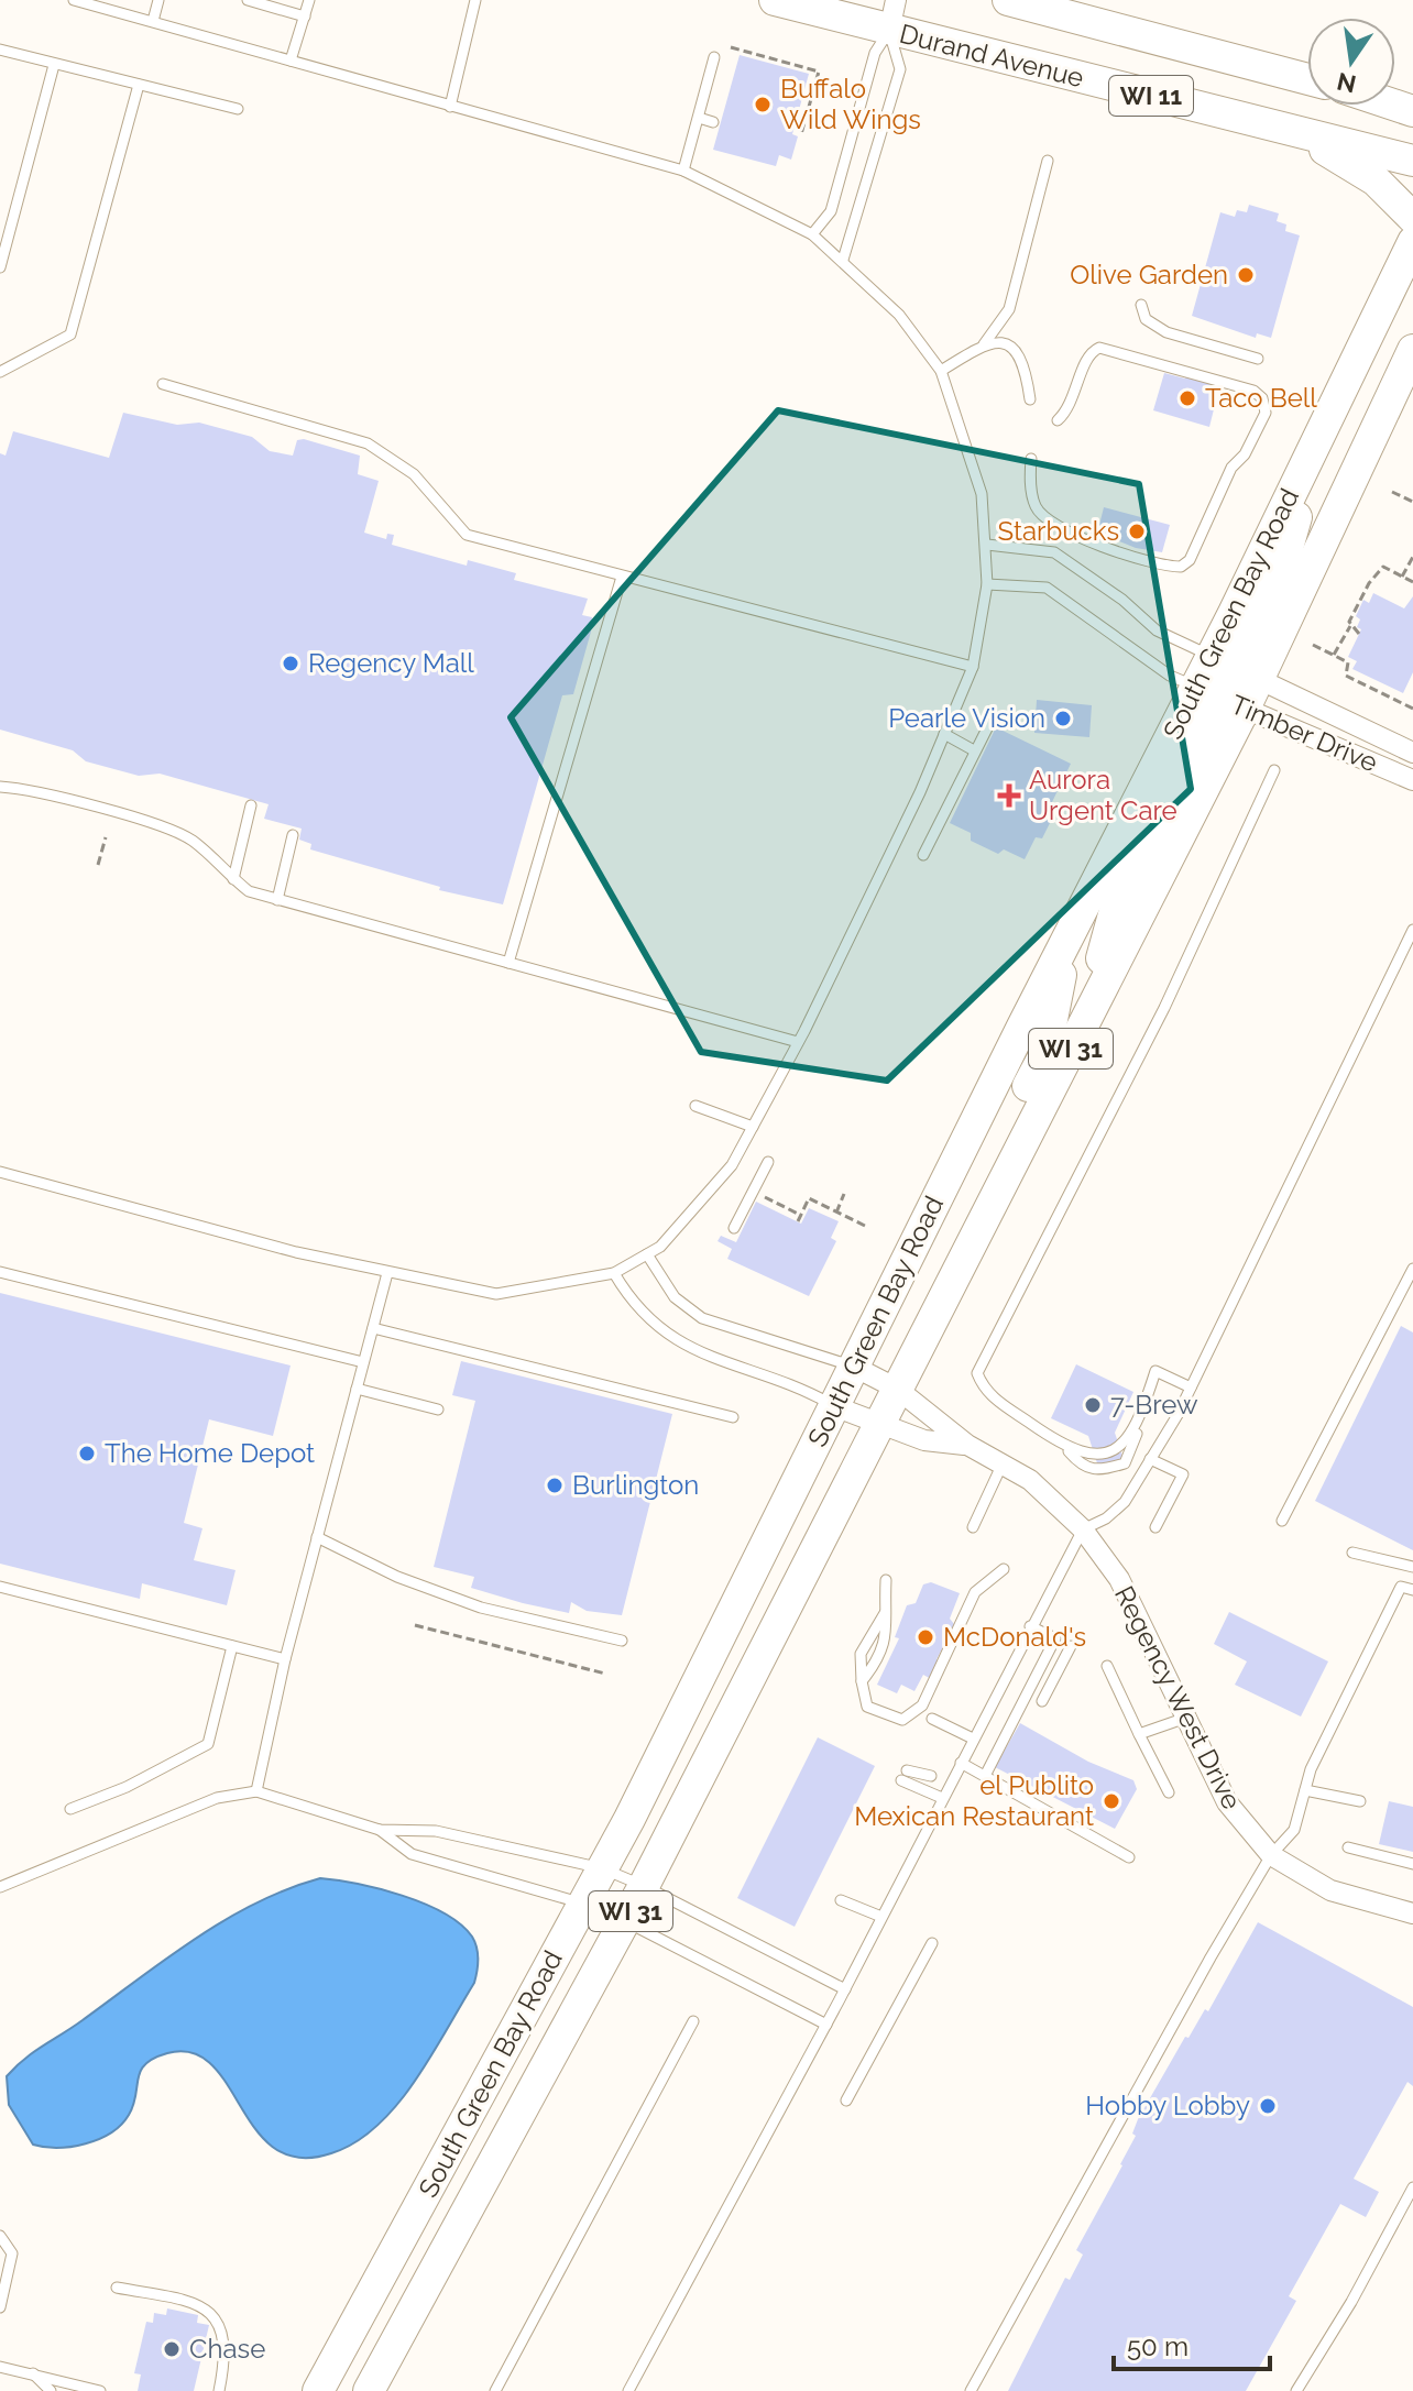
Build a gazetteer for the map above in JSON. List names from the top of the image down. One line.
{"streets":{"main road":["Durand Avenue","WI 11","South Green Bay Road","WI 31"],"street":["Timber Drive","Regency West Drive"]},"crossings":[["South Green Bay Road","Timber Drive"],["South Green Bay Road","Regency West Drive"],["WI 31","Regency West Drive"]],"places":{"other":["Buffalo Wild Wings","Olive Garden","Taco Bell","Starbucks","Regency Mall","Pearle Vision","7-Brew","The Home Depot","Burlington","McDonald's","el Publito Mexican Restaurant","Hobby Lobby","Chase"],"health":["Aurora Urgent Care"]},"scale_bar":"50 m","north":"bottom"}
